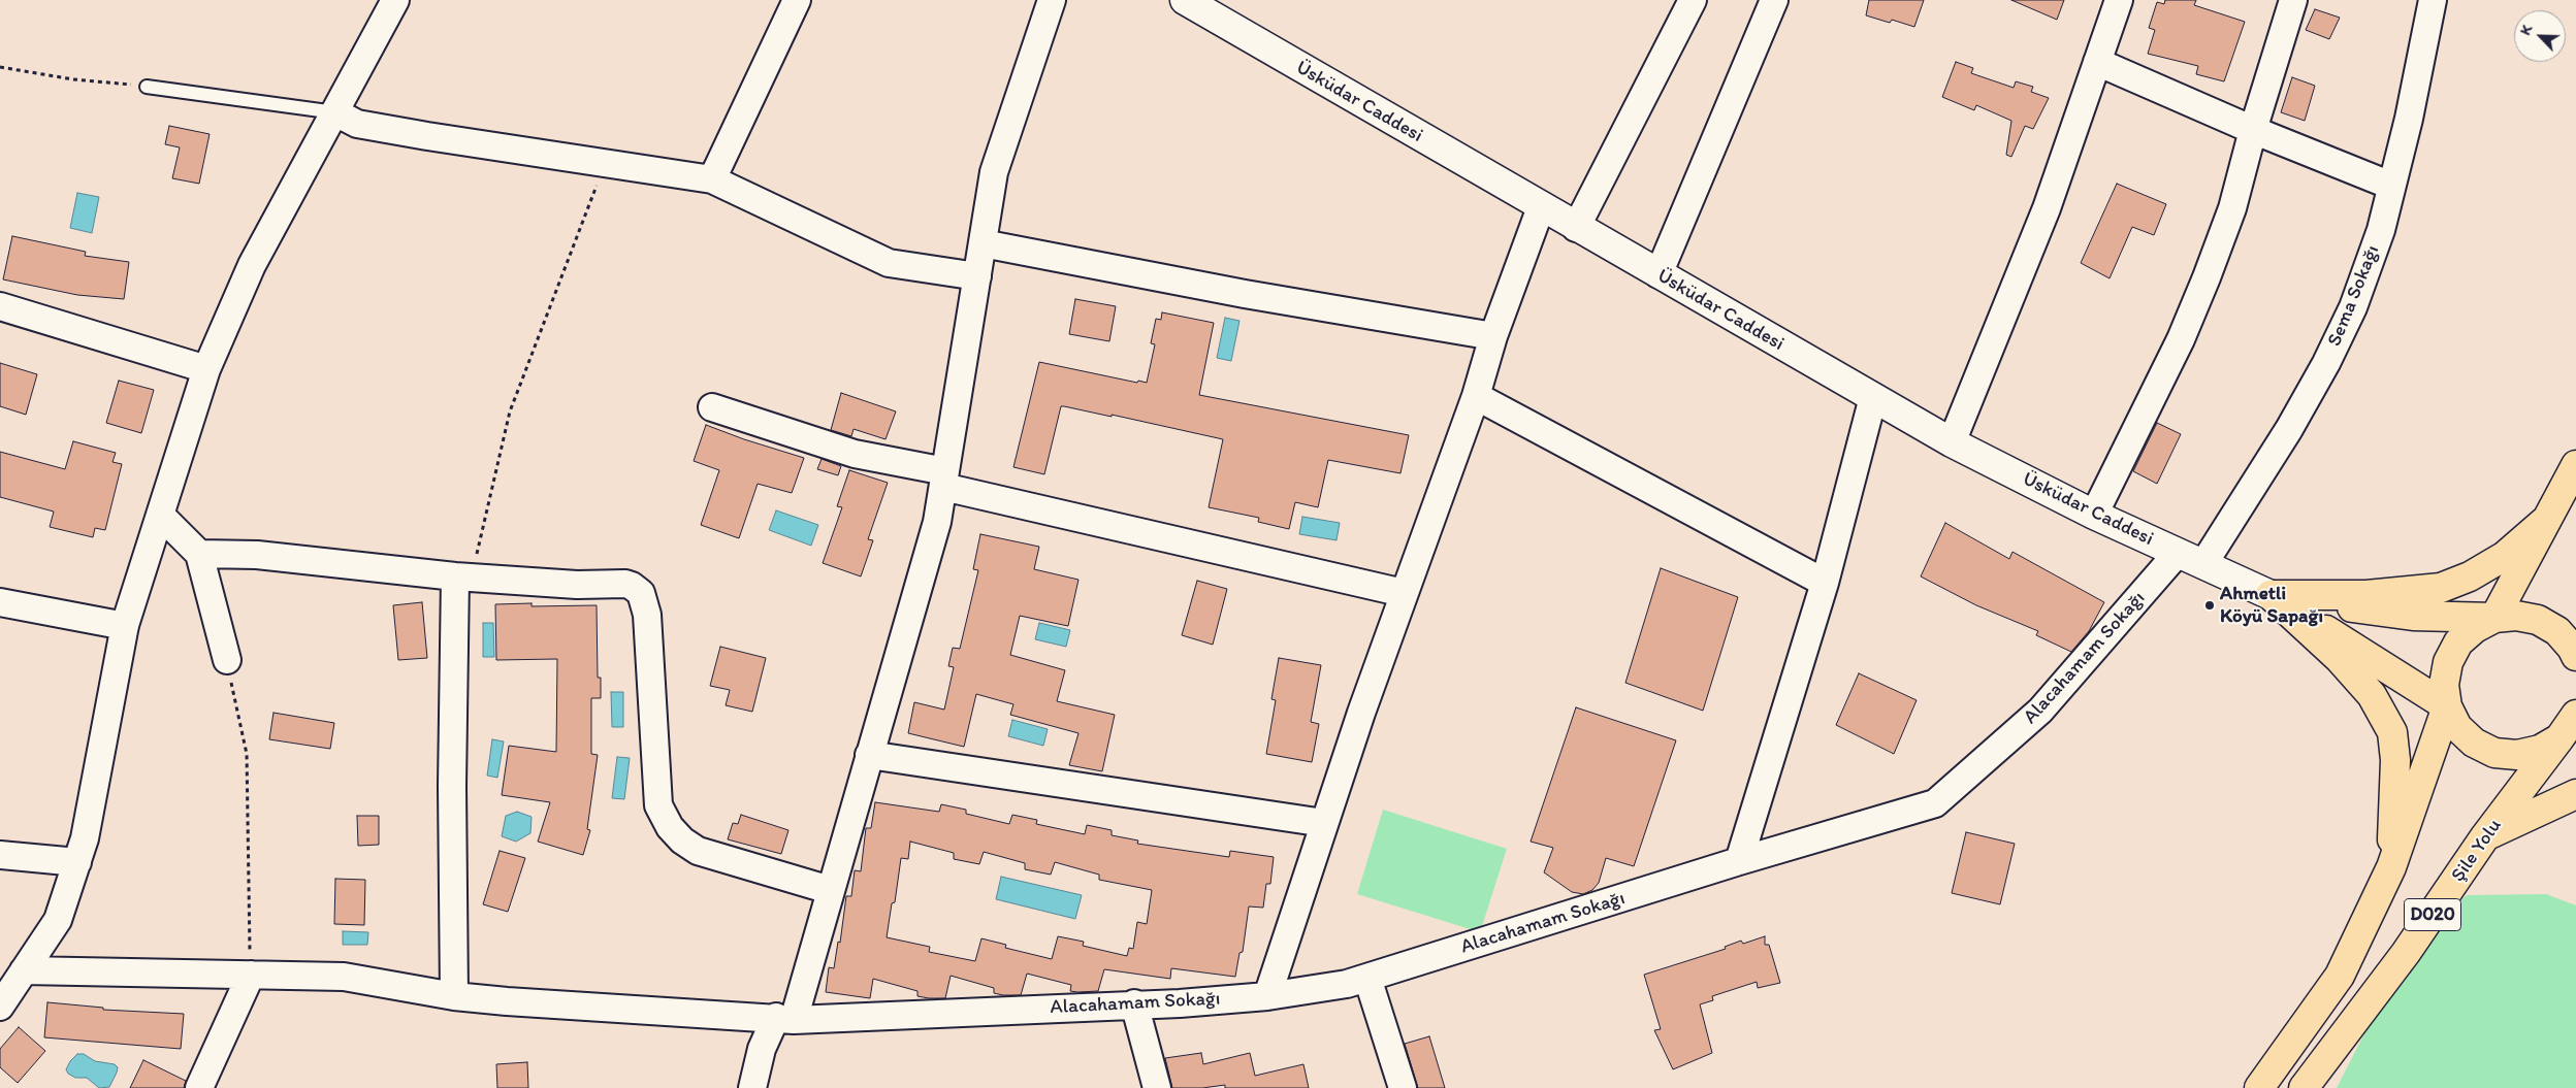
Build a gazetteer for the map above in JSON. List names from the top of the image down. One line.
{"streets":{"highway":["Üsküdar Caddesi","Şile Yolu","D020"],"street":["Sema Sokağı","Alacahamam Sokağı"]},"crossings":[["Üsküdar Caddesi","Sema Sokağı"],["Üsküdar Caddesi","Alacahamam Sokağı"],["Üsküdar Caddesi","D020"]],"places":["Ahmetli Köyü Sapağı"],"north":"top left"}
